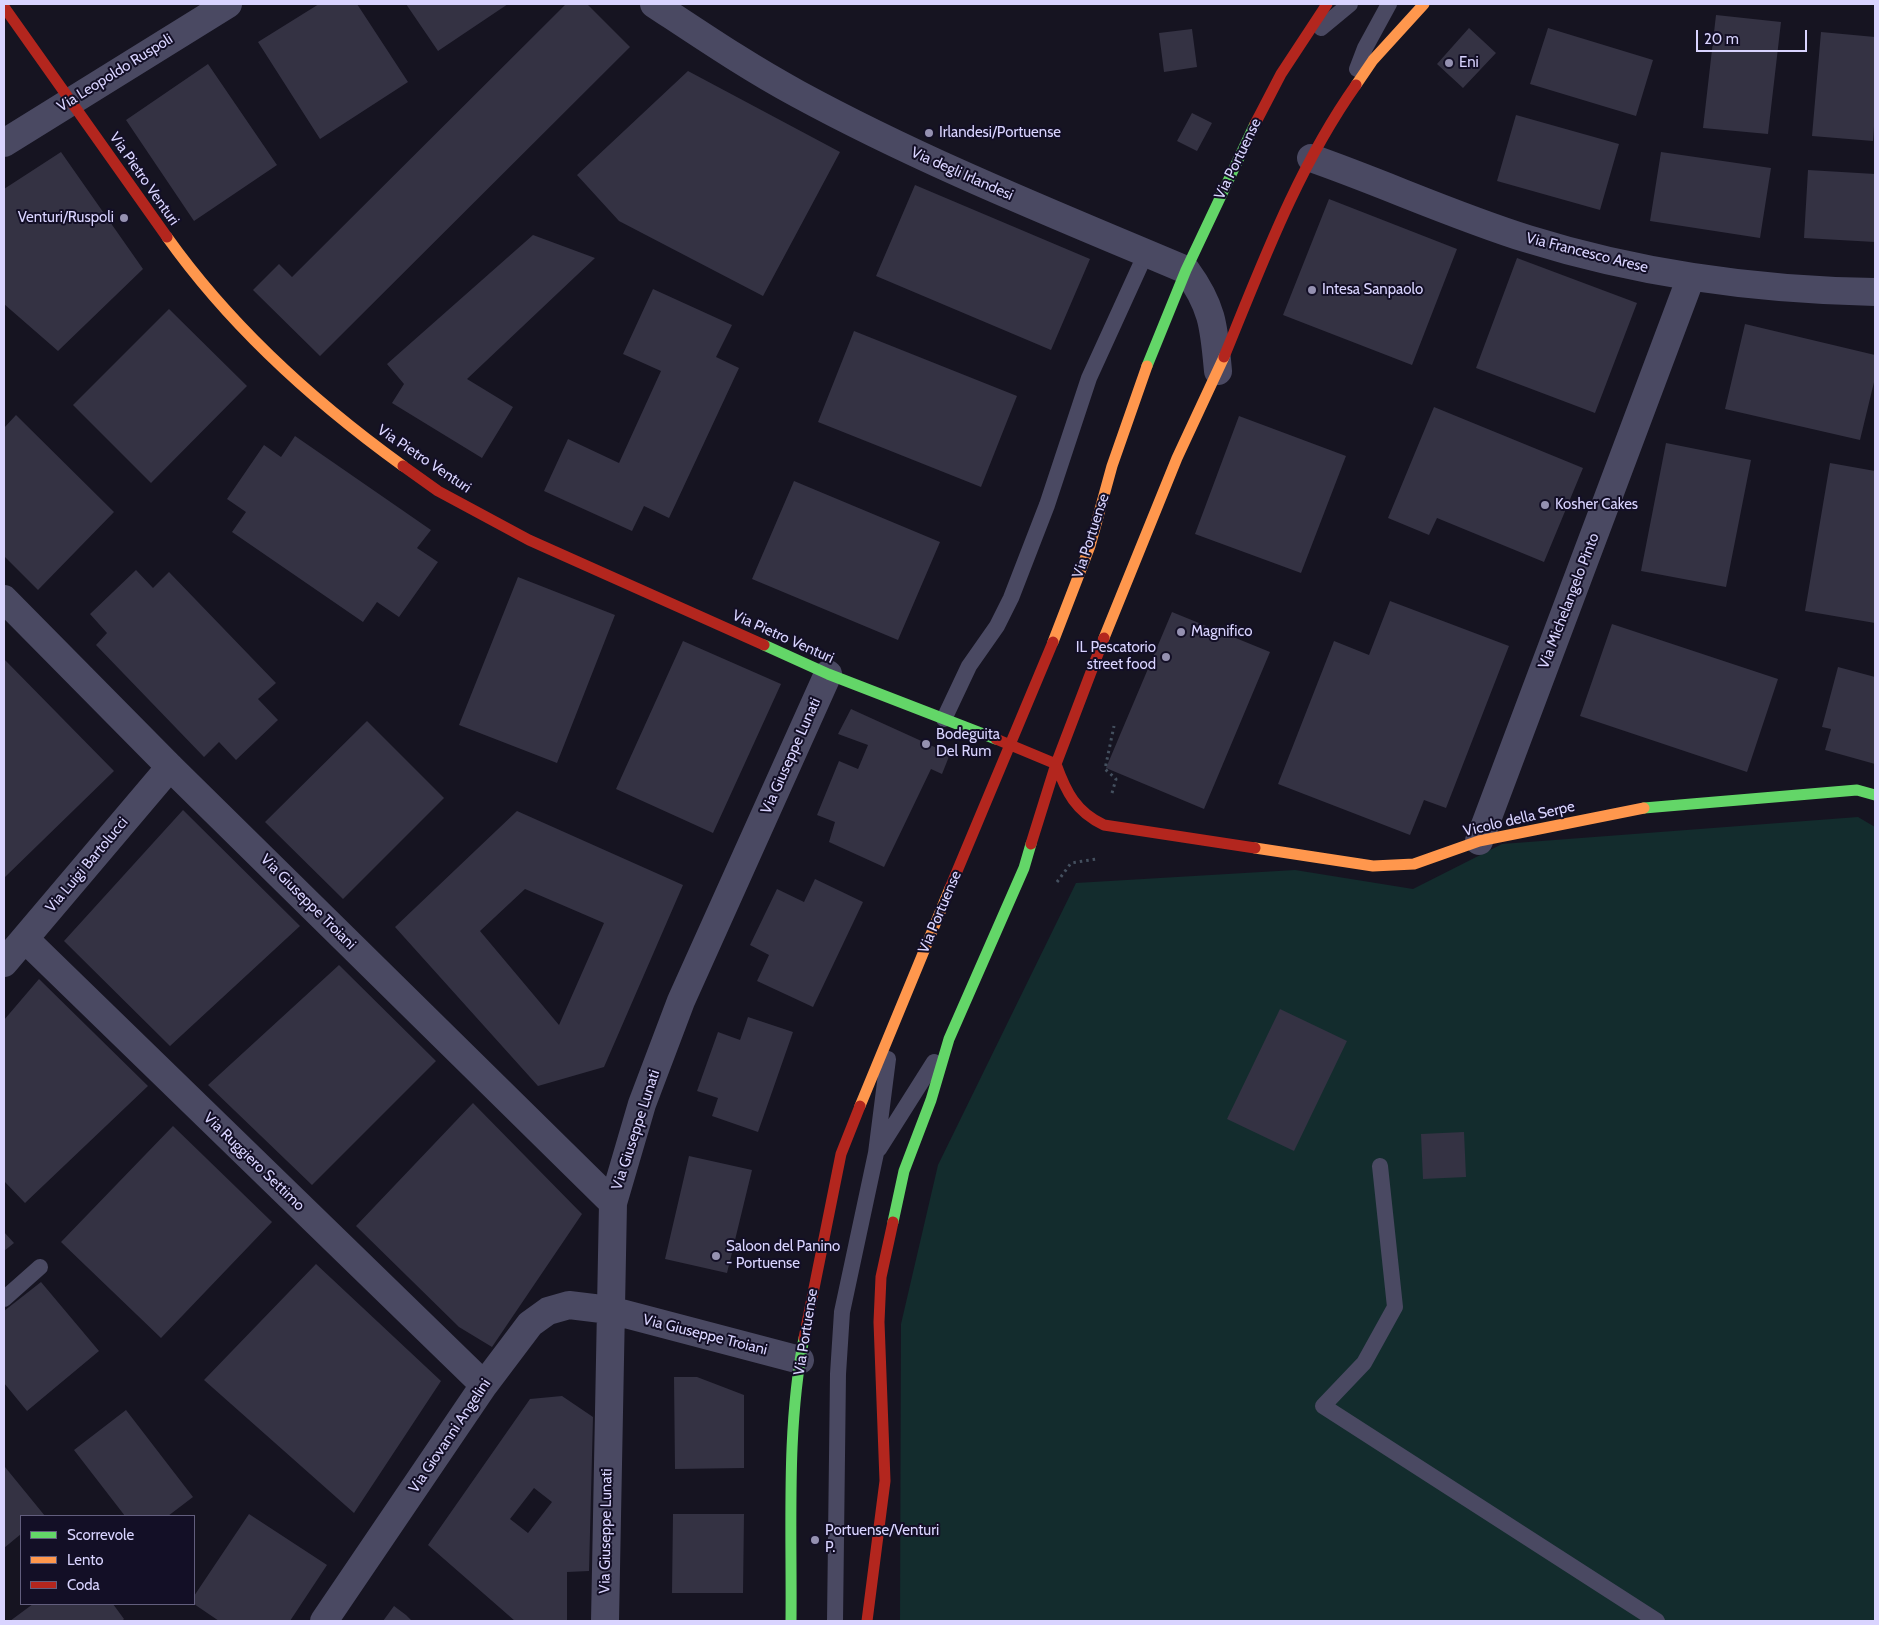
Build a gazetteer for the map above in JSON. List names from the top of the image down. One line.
{"streets":{"main road":["Via Portuense","Via Pietro Venturi","Vicolo della Serpe"],"street":["Via Leopoldo Ruspoli","Via degli Irlandesi","Via Francesco Arese","Via Michelangelo Pinto","Via Giuseppe Lunati","Via Luigi Bartolucci","Via Giuseppe Troiani","Via Ruggiero Settimo","Via Giovanni Angelini"]},"crossings":[["Via Leopoldo Ruspoli","Via Pietro Venturi"],["Via Portuense","Via degli Irlandesi"],["Via Portuense","Via Pietro Venturi"],["Via Portuense","Via Francesco Arese"],["Via Portuense","Vicolo della Serpe"],["Via Portuense","Via Giuseppe Troiani"],["Via Pietro Venturi","Via Giuseppe Lunati"],["Via Pietro Venturi","Vicolo della Serpe"],["Via Francesco Arese","Via Michelangelo Pinto"],["Via Michelangelo Pinto","Vicolo della Serpe"],["Via Giuseppe Lunati","Via Giuseppe Troiani"],["Via Giuseppe Lunati","Via Giovanni Angelini"],["Via Luigi Bartolucci","Via Giuseppe Troiani"],["Via Luigi Bartolucci","Via Ruggiero Settimo"],["Via Giuseppe Troiani","Via Giovanni Angelini"],["Via Ruggiero Settimo","Via Giovanni Angelini"]],"places":["Eni","Irlandesi/Portuense","Venturi/Ruspoli","Intesa Sanpaolo","Kosher Cakes","Magnifico","IL Pescatorio street food","Bodeguita Del Rum","Saloon del Panino - Portuense","Portuense/Venturi P."],"legend":["Scorrevole","Lento","Coda"],"scale_bar":"20 m"}
